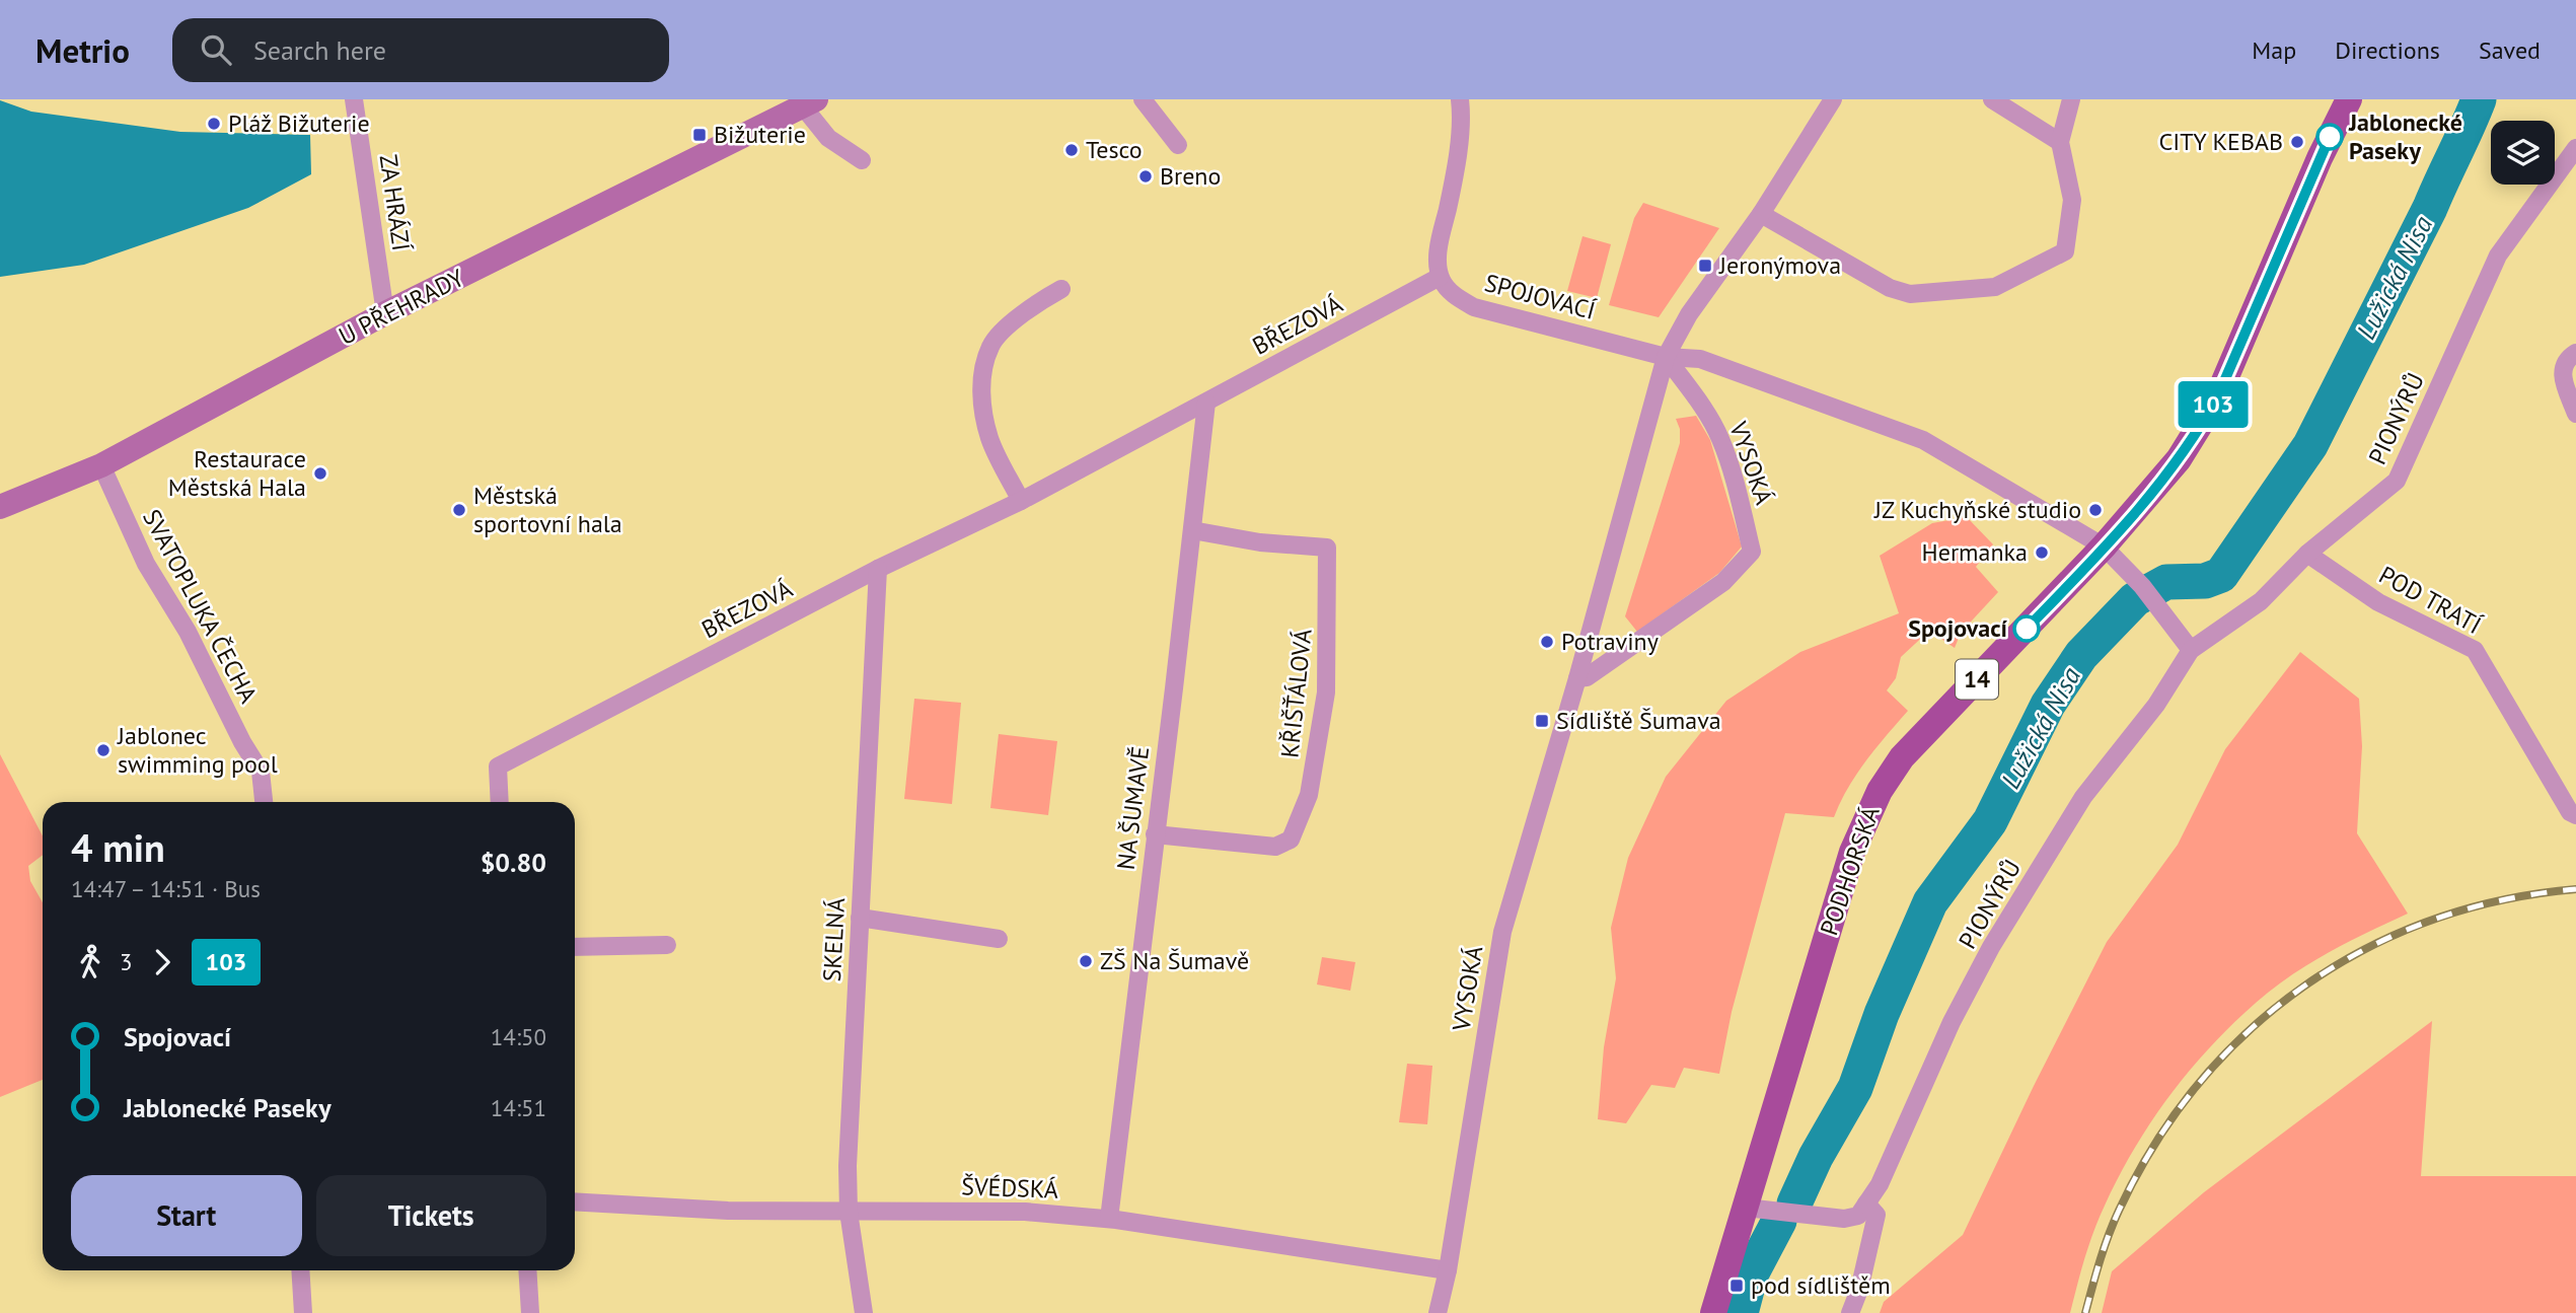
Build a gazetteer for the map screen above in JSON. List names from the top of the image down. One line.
{"streets":{"main road":["14","PODHORSKÁ"],"street":["ZA HRÁZÍ","SPOJOVACÍ","U PŘEHRADY","BŘEZOVÁ","PIONÝRŮ","VYSOKÁ","POD TRATÍ","SVATOPLUKA ČECHA","KŘIŠŤÁLOVÁ","NA ŠUMAVĚ","SKELNÁ","ŠVÉDSKÁ"]},"crossings":[["ZA HRÁZÍ","U PŘEHRADY"],["SPOJOVACÍ","BŘEZOVÁ"],["SPOJOVACÍ","VYSOKÁ"],["SPOJOVACÍ","PODHORSKÁ"],["U PŘEHRADY","SVATOPLUKA ČECHA"],["BŘEZOVÁ","NA ŠUMAVĚ"],["BŘEZOVÁ","SKELNÁ"],["PIONÝRŮ","POD TRATÍ"],["VYSOKÁ","ŠVÉDSKÁ"],["KŘIŠŤÁLOVÁ","NA ŠUMAVĚ"],["NA ŠUMAVĚ","ŠVÉDSKÁ"],["SKELNÁ","ŠVÉDSKÁ"]],"water":["Lužická Nisa"],"places":{"other":["Pláž Bižuterie","Jablonecké Paseky","CITY KEBAB","Tesco","Breno","Restaurace Městská Hala","Městská sportovní hala","JZ Kuchyňské studio","Hermanka","Spojovací","Potraviny","Jablonec swimming pool","ZŠ Na Šumavě"],"transit":["Bižuterie","Jeronýmova","Sídliště Šumava","pod sídlištěm"]},"lines":["bus line 103"],"page":{"header":"Metrio","search":"Search here","nav":["Map","Directions","Saved"],"on_map":"103","heading":["4 min","14:47 – 14:51 · Bus","$0.80"],"legs":["3","103"],"list":[{"name":"Spojovací","value":"14:50"},{"name":"Jablonecké Paseky","value":"14:51"}],"buttons":["Start","Tickets"]}}
